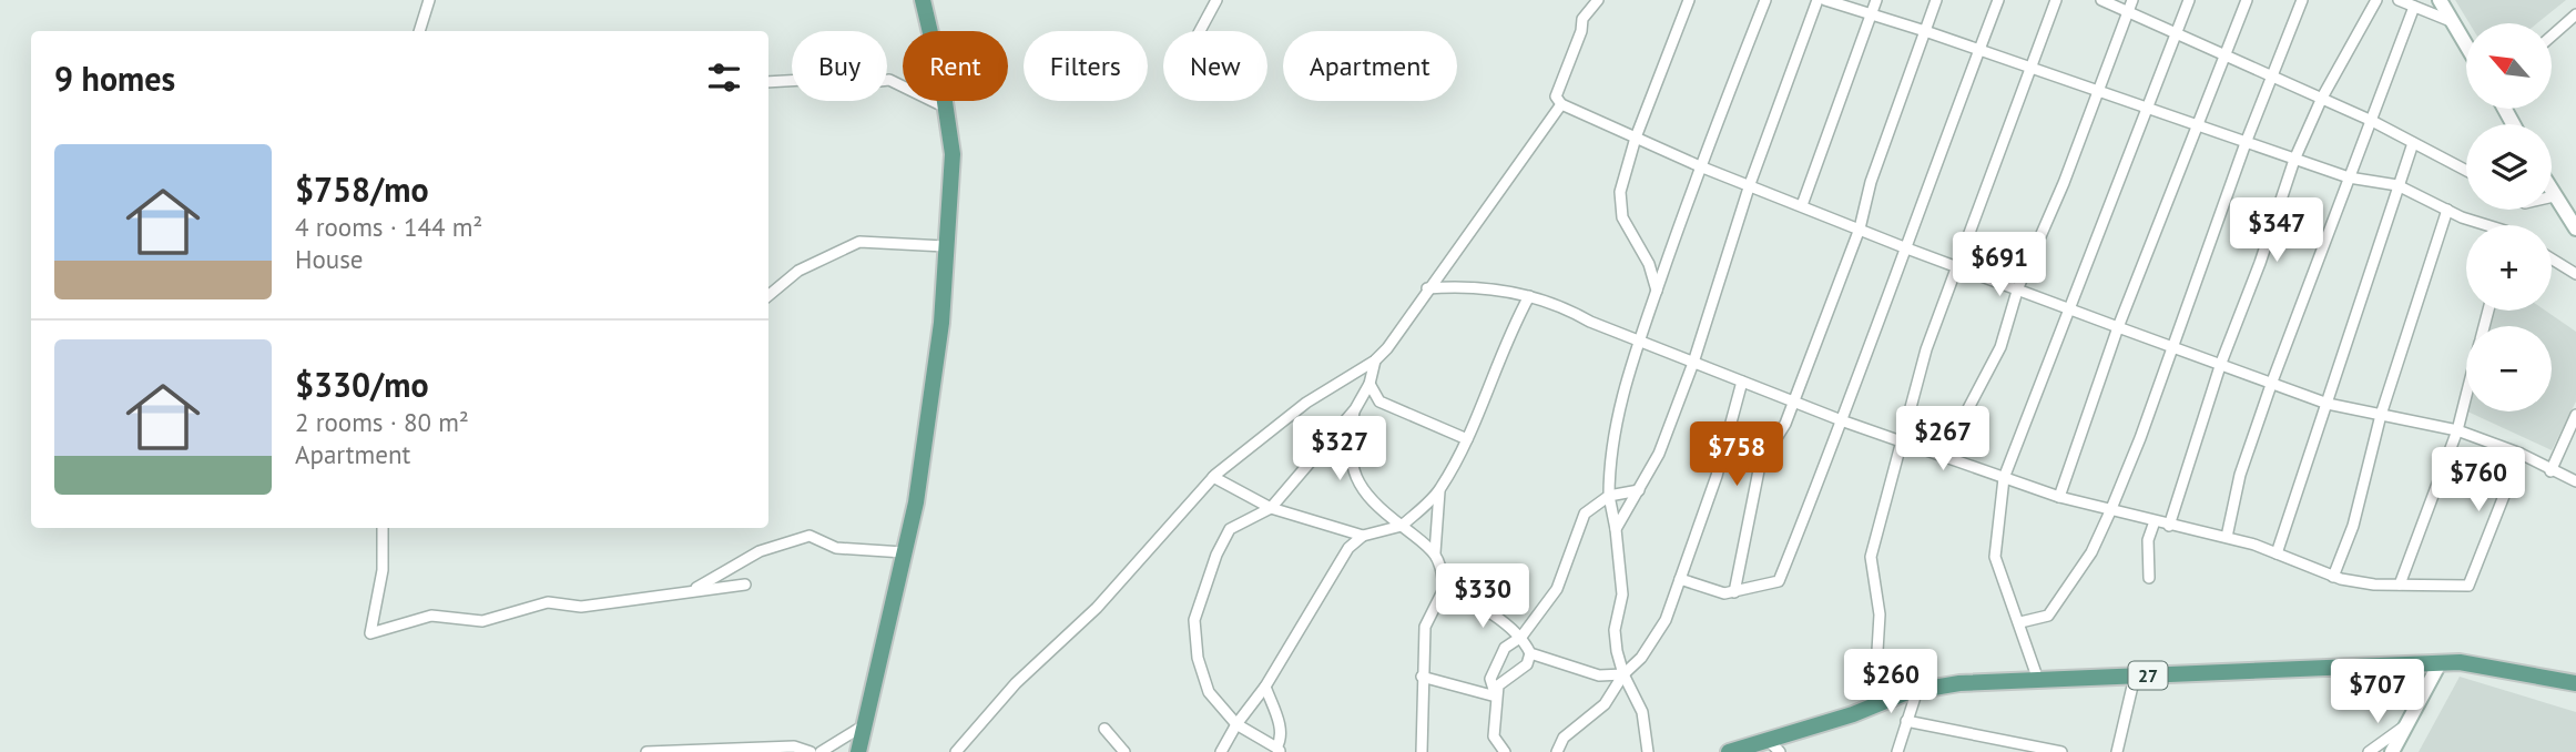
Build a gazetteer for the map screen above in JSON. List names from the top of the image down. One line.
{"streets":{"main road":["27"]},"north":"top left","page":{"map_buttons":["+","−"],"chip":["Buy","Rent","Filters","New","Apartment"],"heading":"9 homes","list":[{"name":"$758/mo","note":"4 rooms · 144 m² · House"},{"name":"$330/mo","note":"2 rooms · 80 m² · Apartment"}],"price":["$347","$691","$267","$327","$758","$760","$330","$260","$707"]}}
